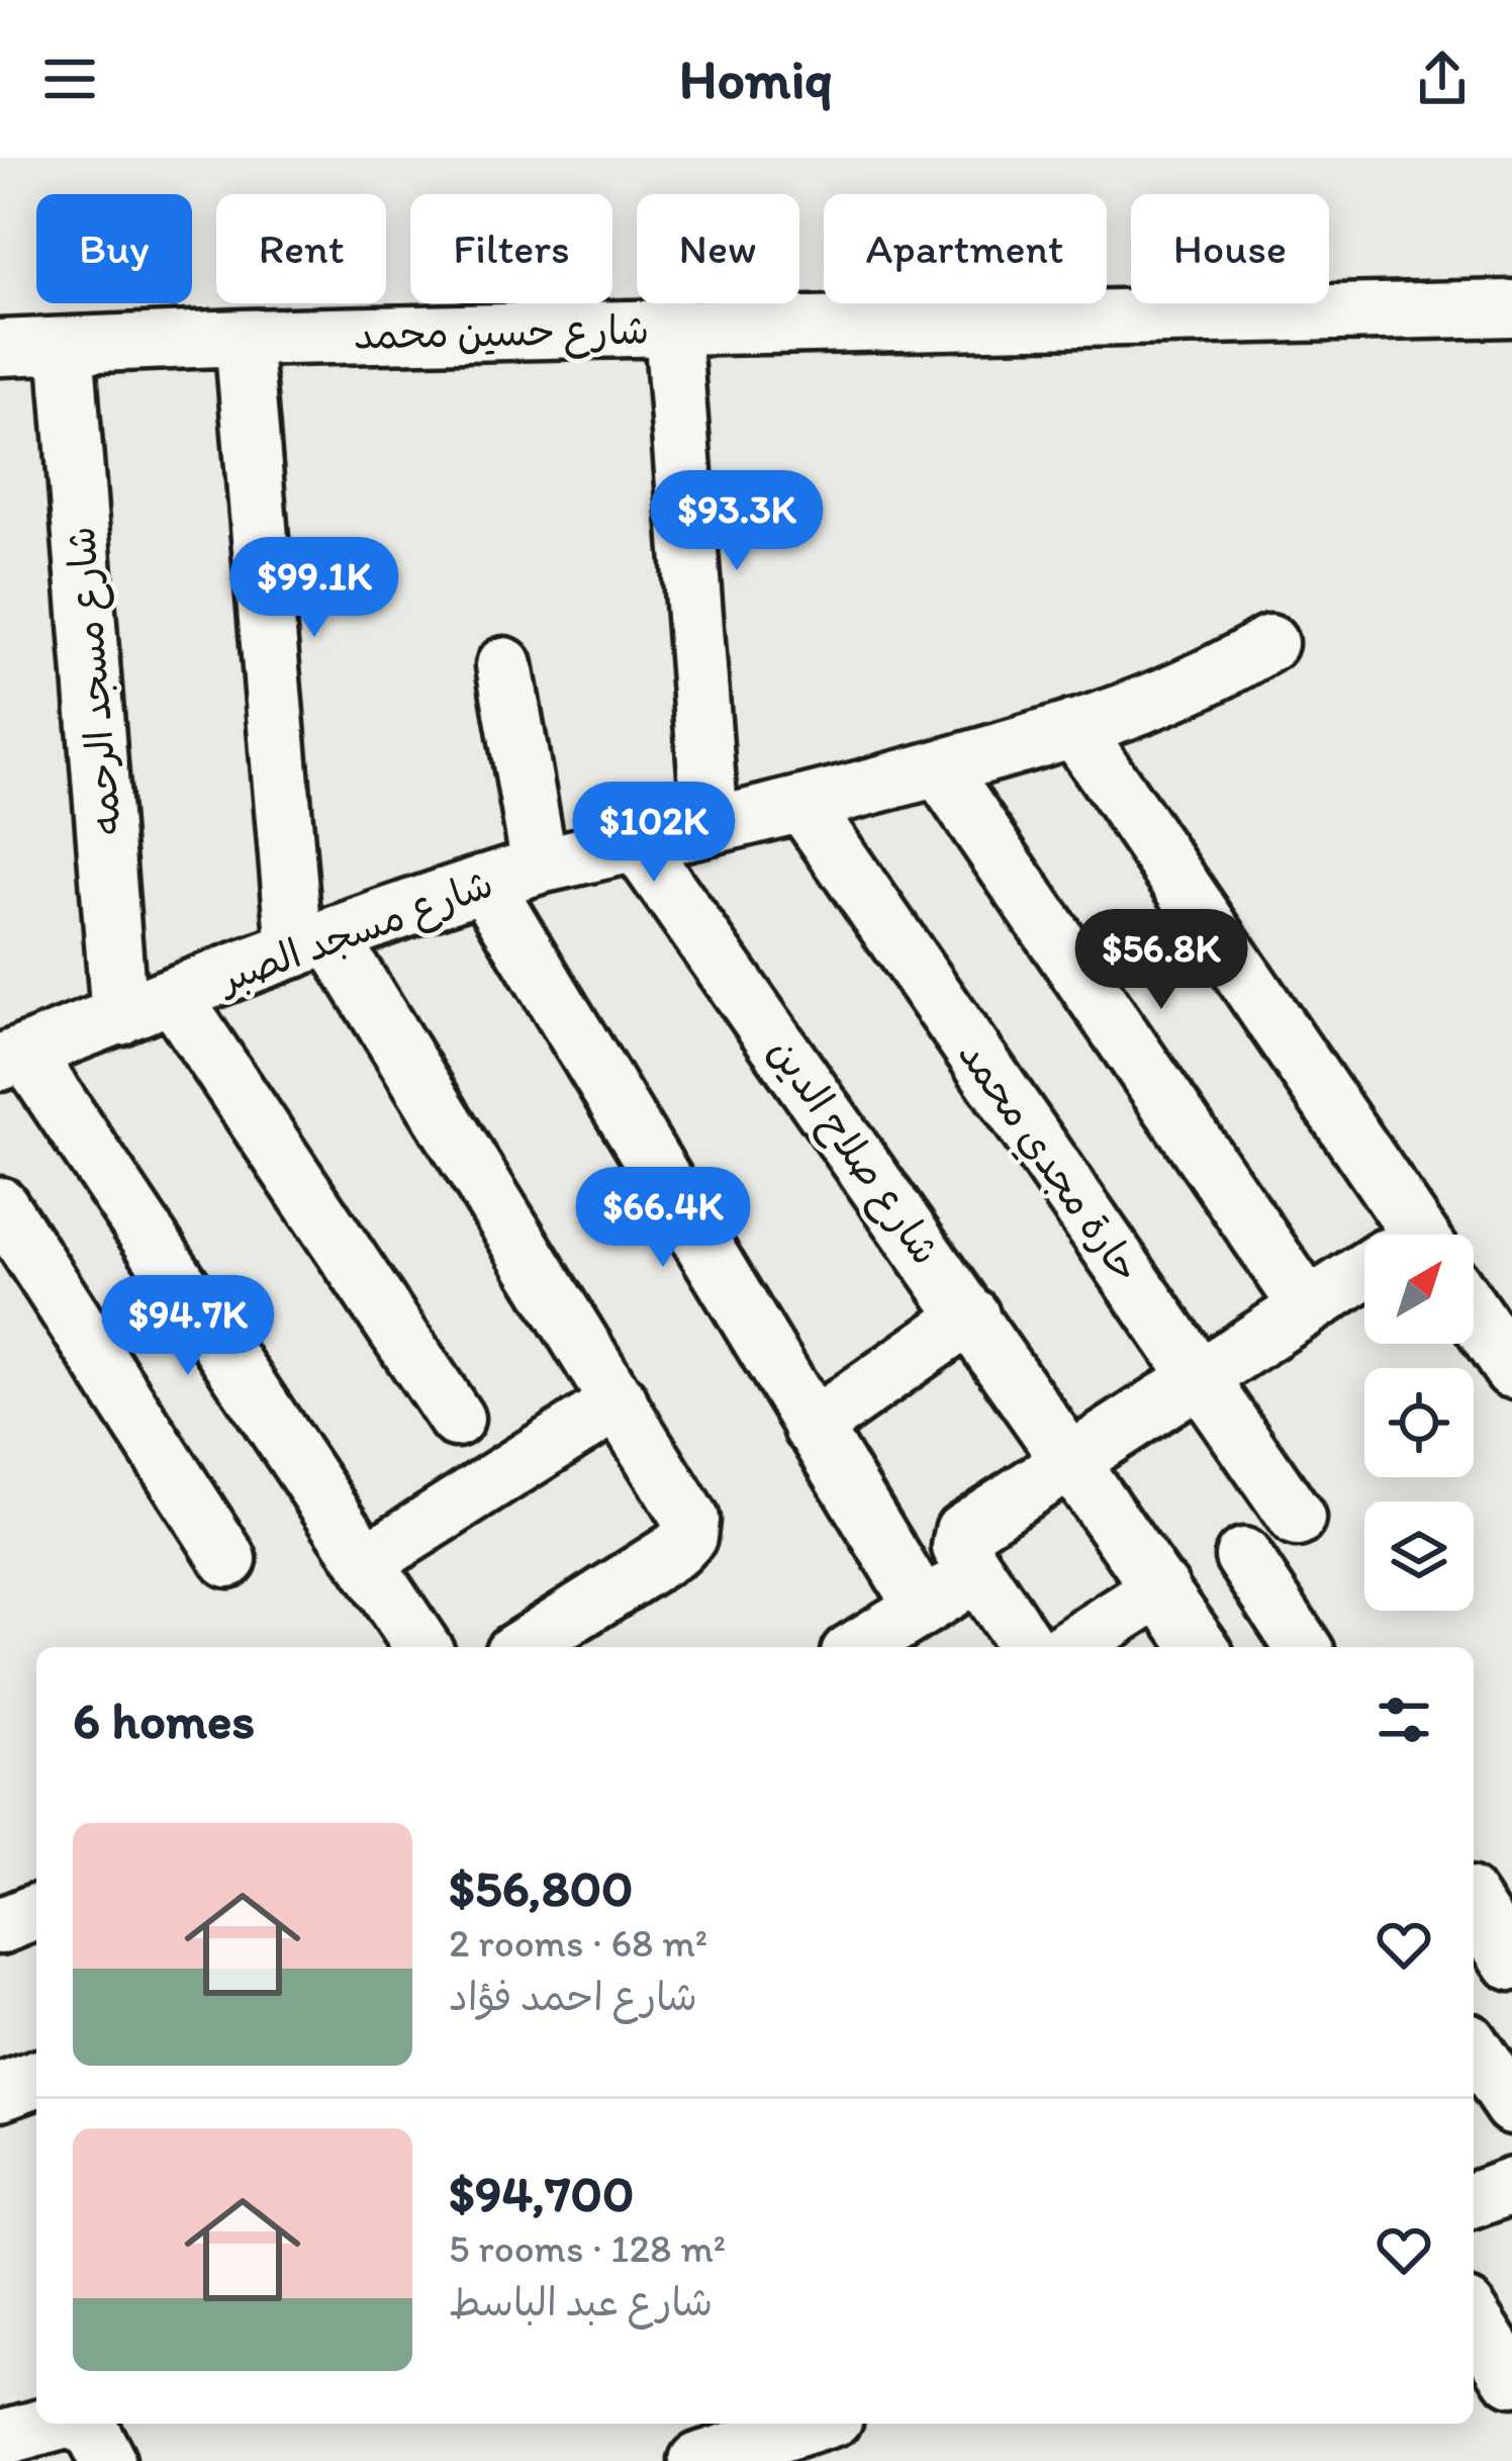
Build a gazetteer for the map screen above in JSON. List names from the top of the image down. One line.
{"streets":{"street":["شارع حسين محمد","شارع مسجد الرحمه","شارع مسجد الصبر","شارع صلاح الدين","حارة مجدي محمد"]},"crossings":[["شارع حسين محمد","شارع مسجد الرحمه"],["شارع مسجد الرحمه","شارع مسجد الصبر"],["شارع مسجد الصبر","شارع صلاح الدين"],["شارع مسجد الصبر","حارة مجدي محمد"]],"north":"top right","page":{"header":"Homiq","chip":["Buy","Rent","Filters","New","Apartment","House"],"price":["$93.3K","$99.1K","$102K","$56.8K","$66.4K","$94.7K"],"heading":"6 homes","list":[{"name":"$56,800","note":"2 rooms · 68 m² · شارع احمد فؤاد"},{"name":"$94,700","note":"5 rooms · 128 m² · شارع عبد الباسط"}]}}
